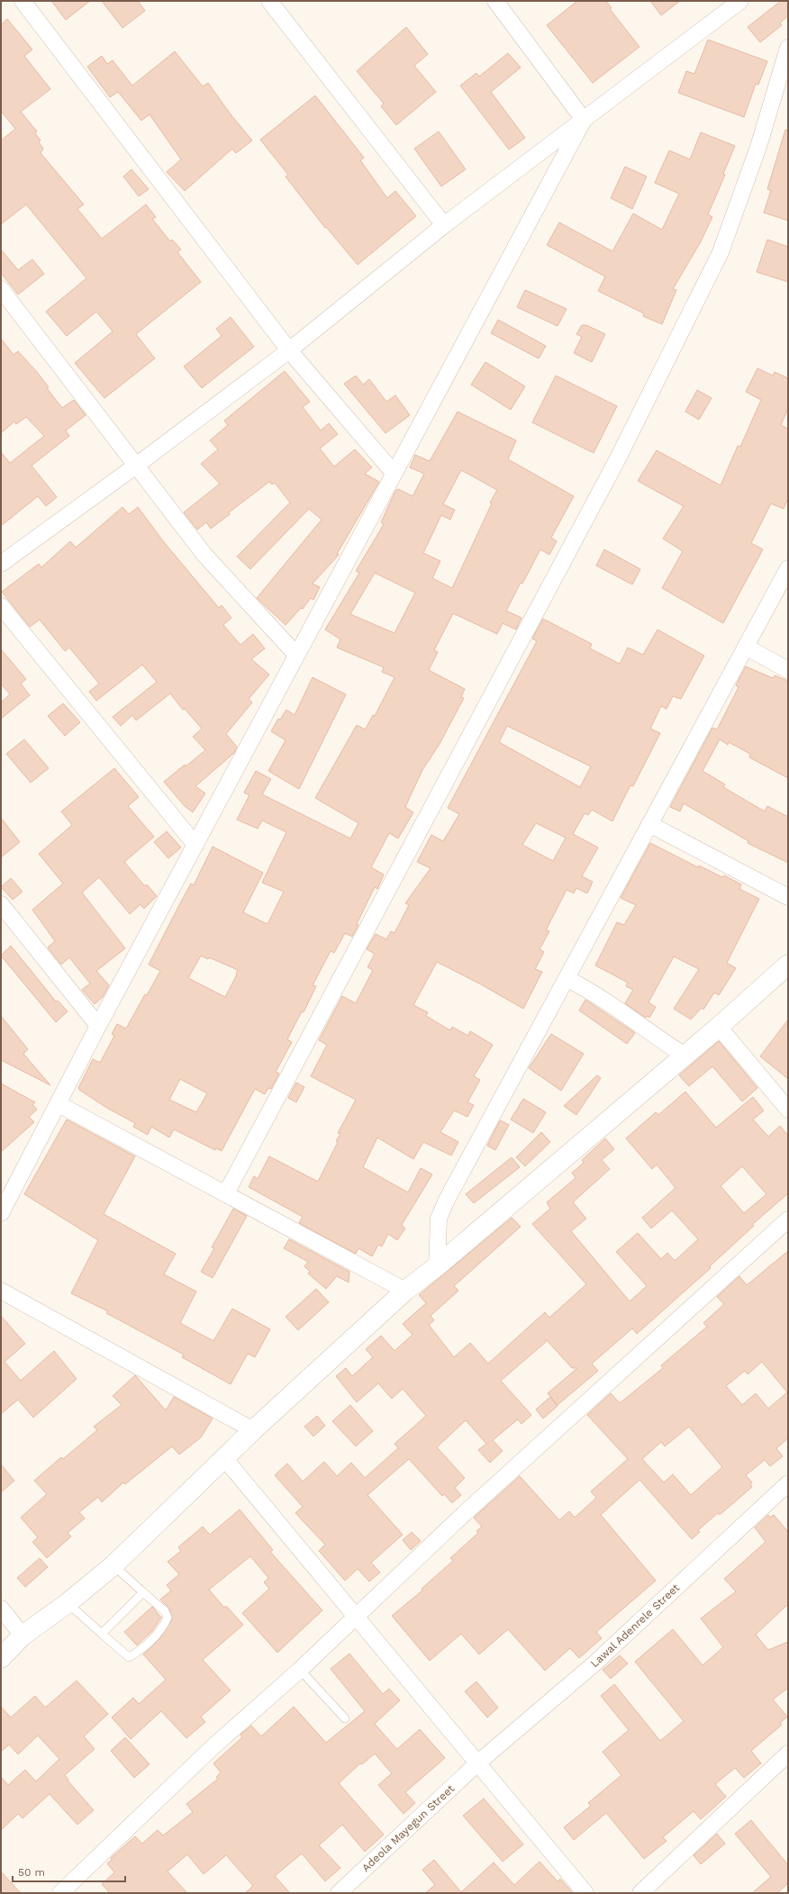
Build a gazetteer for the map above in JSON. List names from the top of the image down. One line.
{"streets":{"street":["Lawal Adenrele Street","Adeola Mayegun Street"]},"crossings":[["Lawal Adenrele Street","Adeola Mayegun Street"]],"scale_bar":"50 m"}
